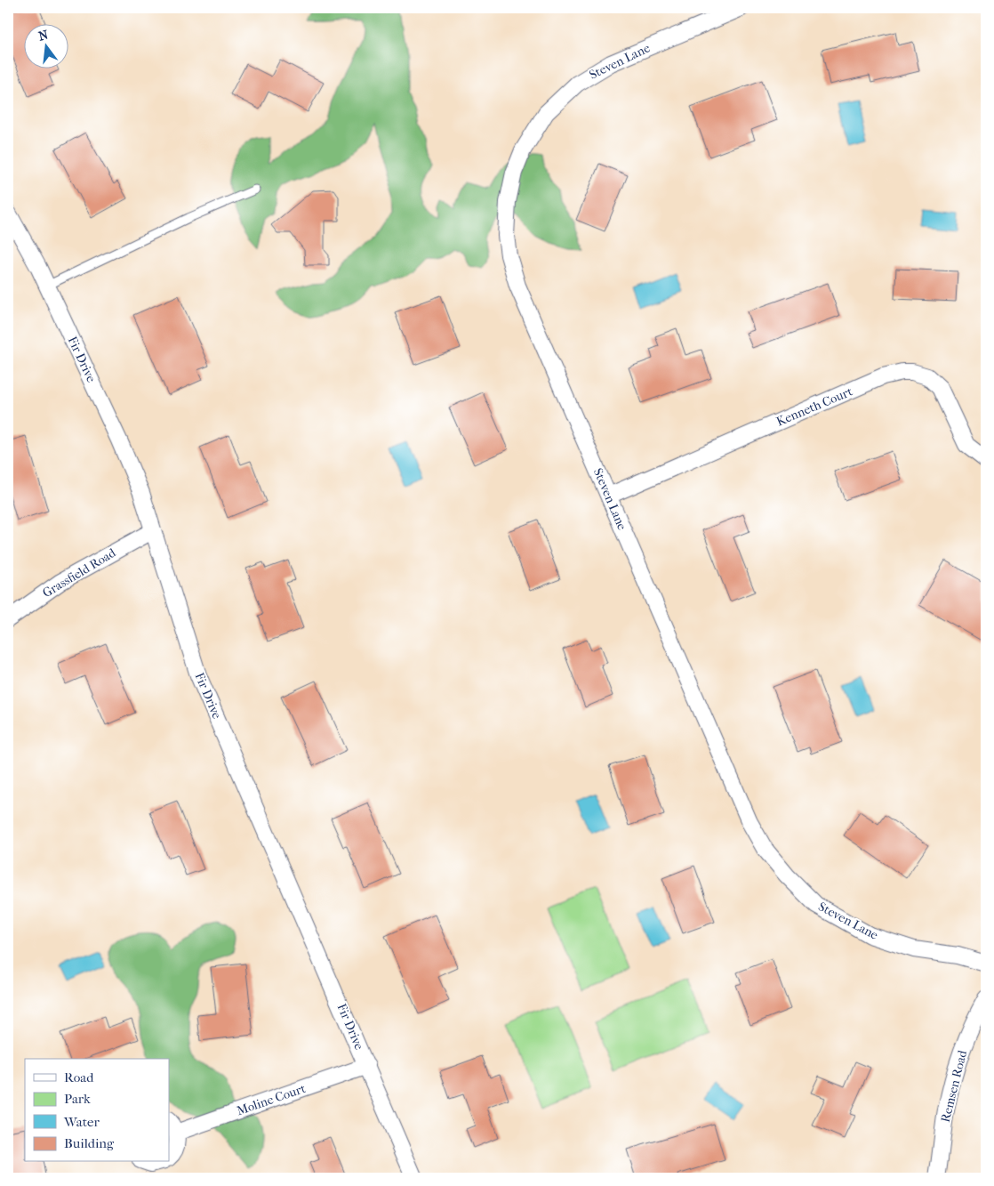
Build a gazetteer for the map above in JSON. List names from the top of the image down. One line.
{"streets":{"street":["Steven Lane","Fir Drive","Kenneth Court","Grassfield Road","Remsen Road","Moline Court"]},"crossings":[["Steven Lane","Kenneth Court"],["Fir Drive","Grassfield Road"],["Fir Drive","Moline Court"]],"legend":["Road","Park","Water","Building"],"north":"top"}
